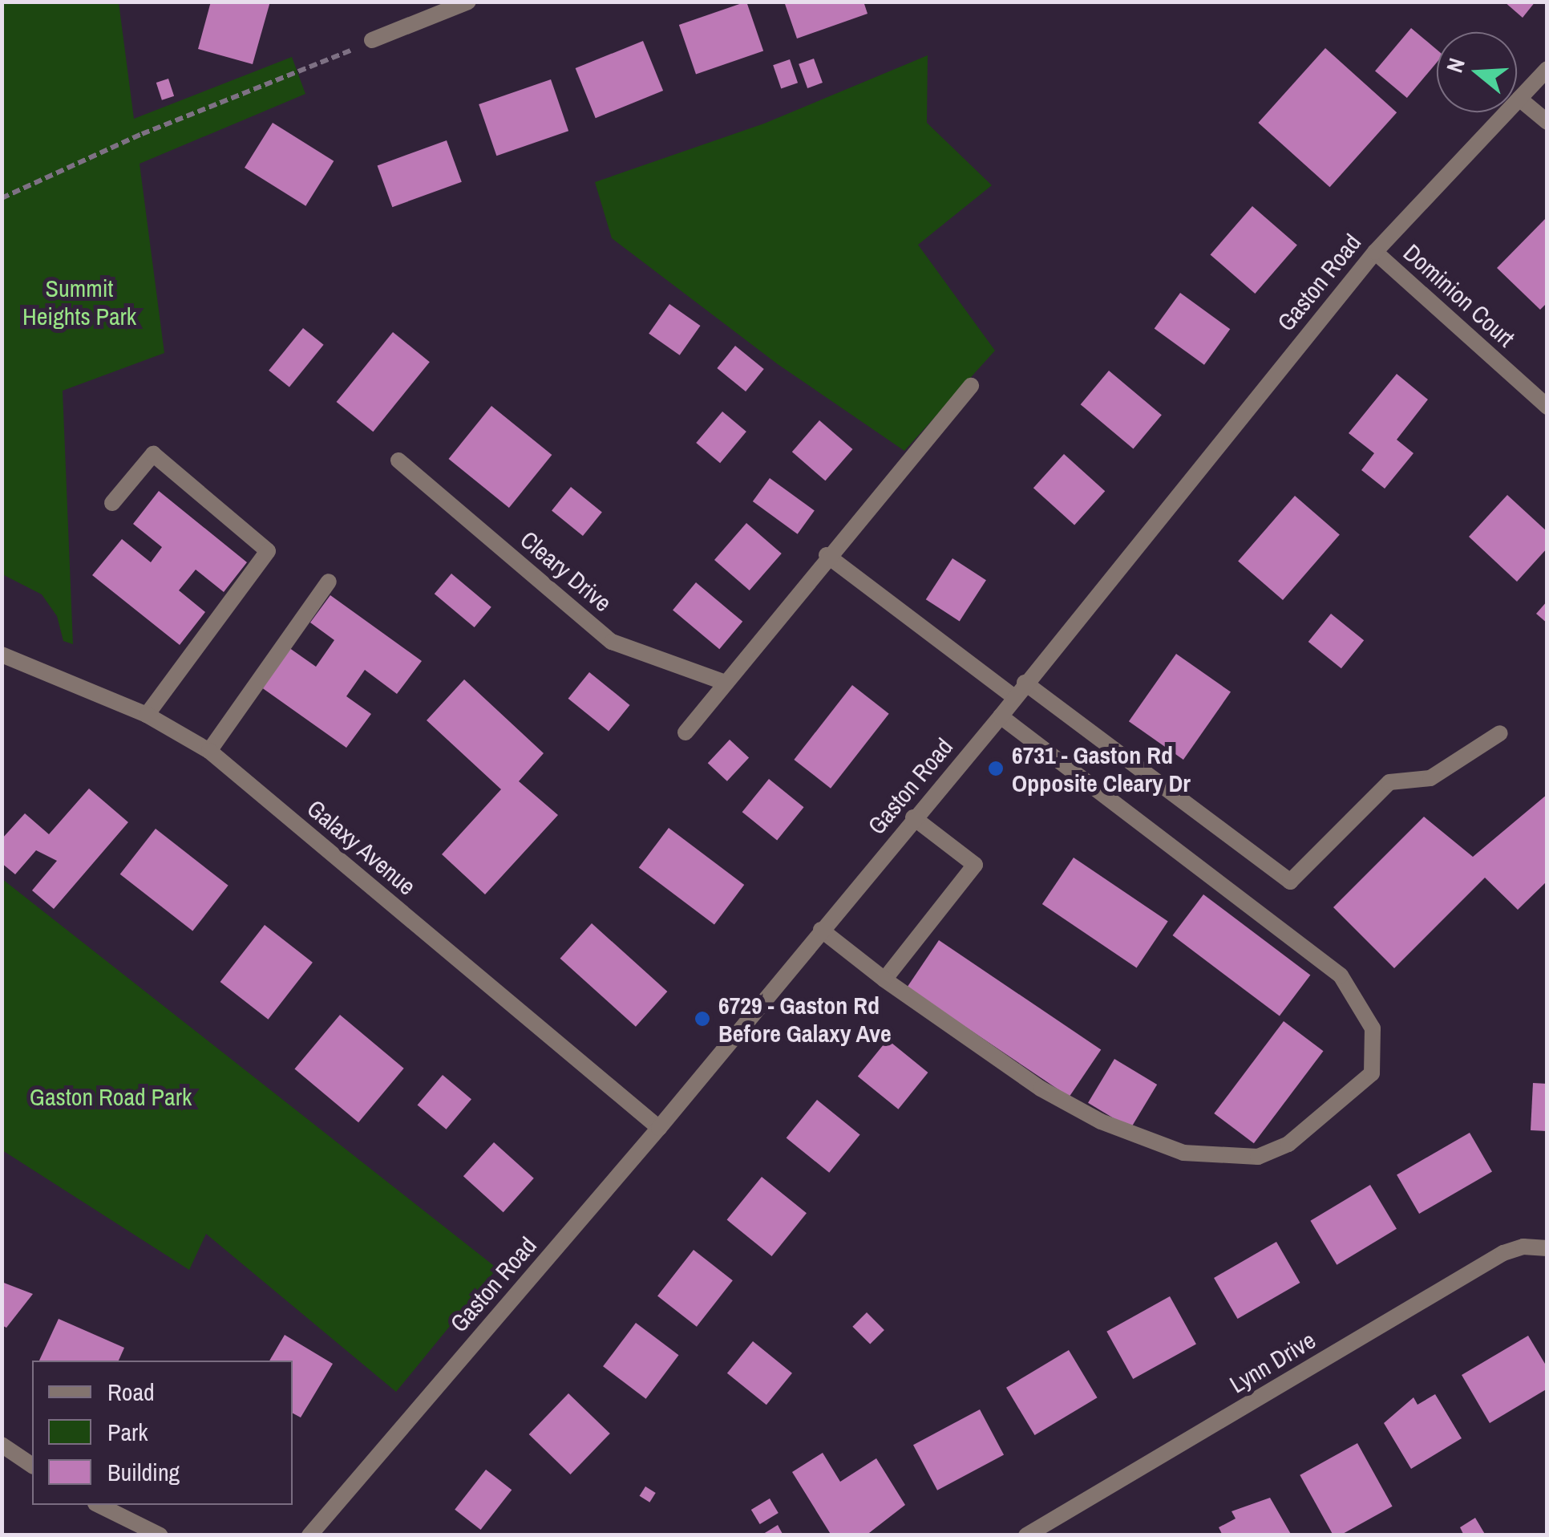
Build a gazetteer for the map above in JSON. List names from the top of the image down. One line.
{"streets":{"street":["Gaston Road","Dominion Court","Cleary Drive","Galaxy Avenue","Lynn Drive"]},"crossings":[["Gaston Road","Dominion Court"],["Gaston Road","Galaxy Avenue"]],"parks":["Summit Heights Park","Gaston Road Park"],"places":["6731 - Gaston Rd Opposite Cleary Dr","6729 - Gaston Rd Before Galaxy Ave"],"legend":["Road","Park","Building"],"north":"left"}
